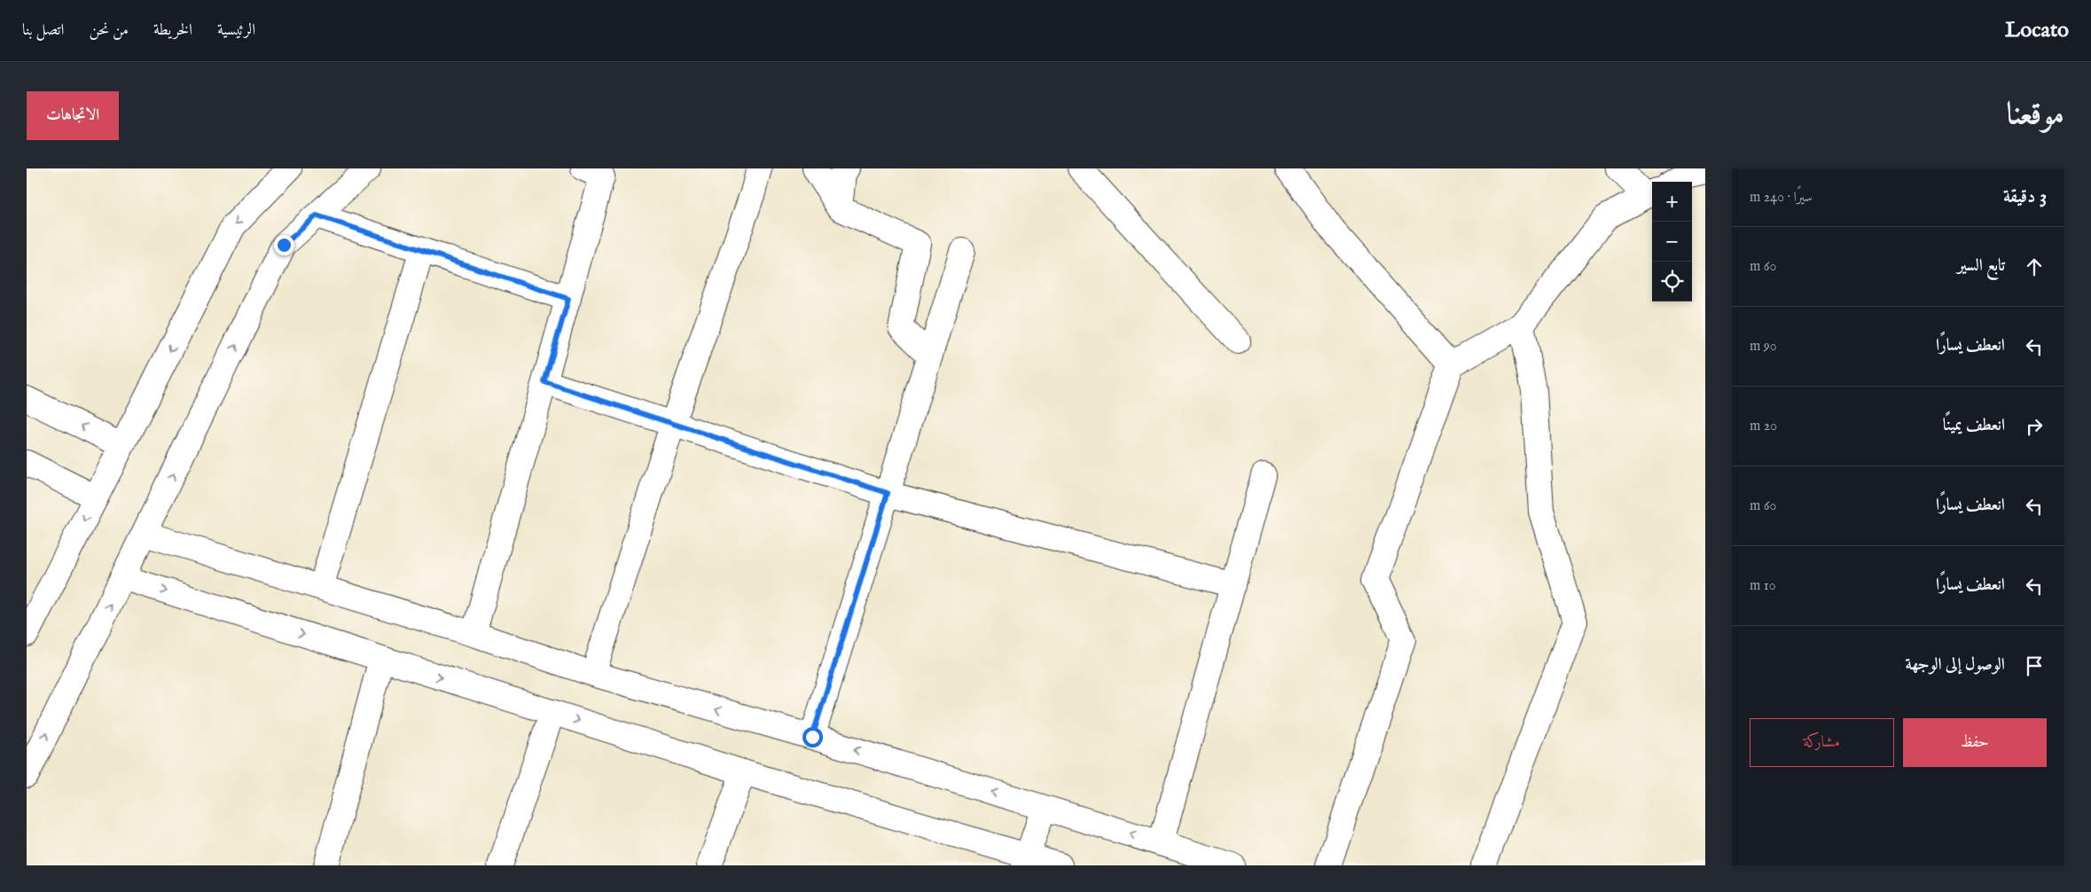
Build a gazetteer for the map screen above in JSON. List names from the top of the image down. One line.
{"page":{"header":"Locato","nav":["الرئيسية","الخريطة","من نحن","اتصل بنا"],"title":"موقعنا","buttons":["الاتجاهات",["حفظ","مشاركة"]],"heading":["3 دقيقة","سيرًا · 240 m"],"map_buttons":["+","−"],"list":[["تابع السير","60 m"],["انعطف يسارًا","90 m"],["انعطف يمينًا","20 m"],["انعطف يسارًا","60 m"],["انعطف يسارًا","10 m"],"الوصول إلى الوجهة"]}}
